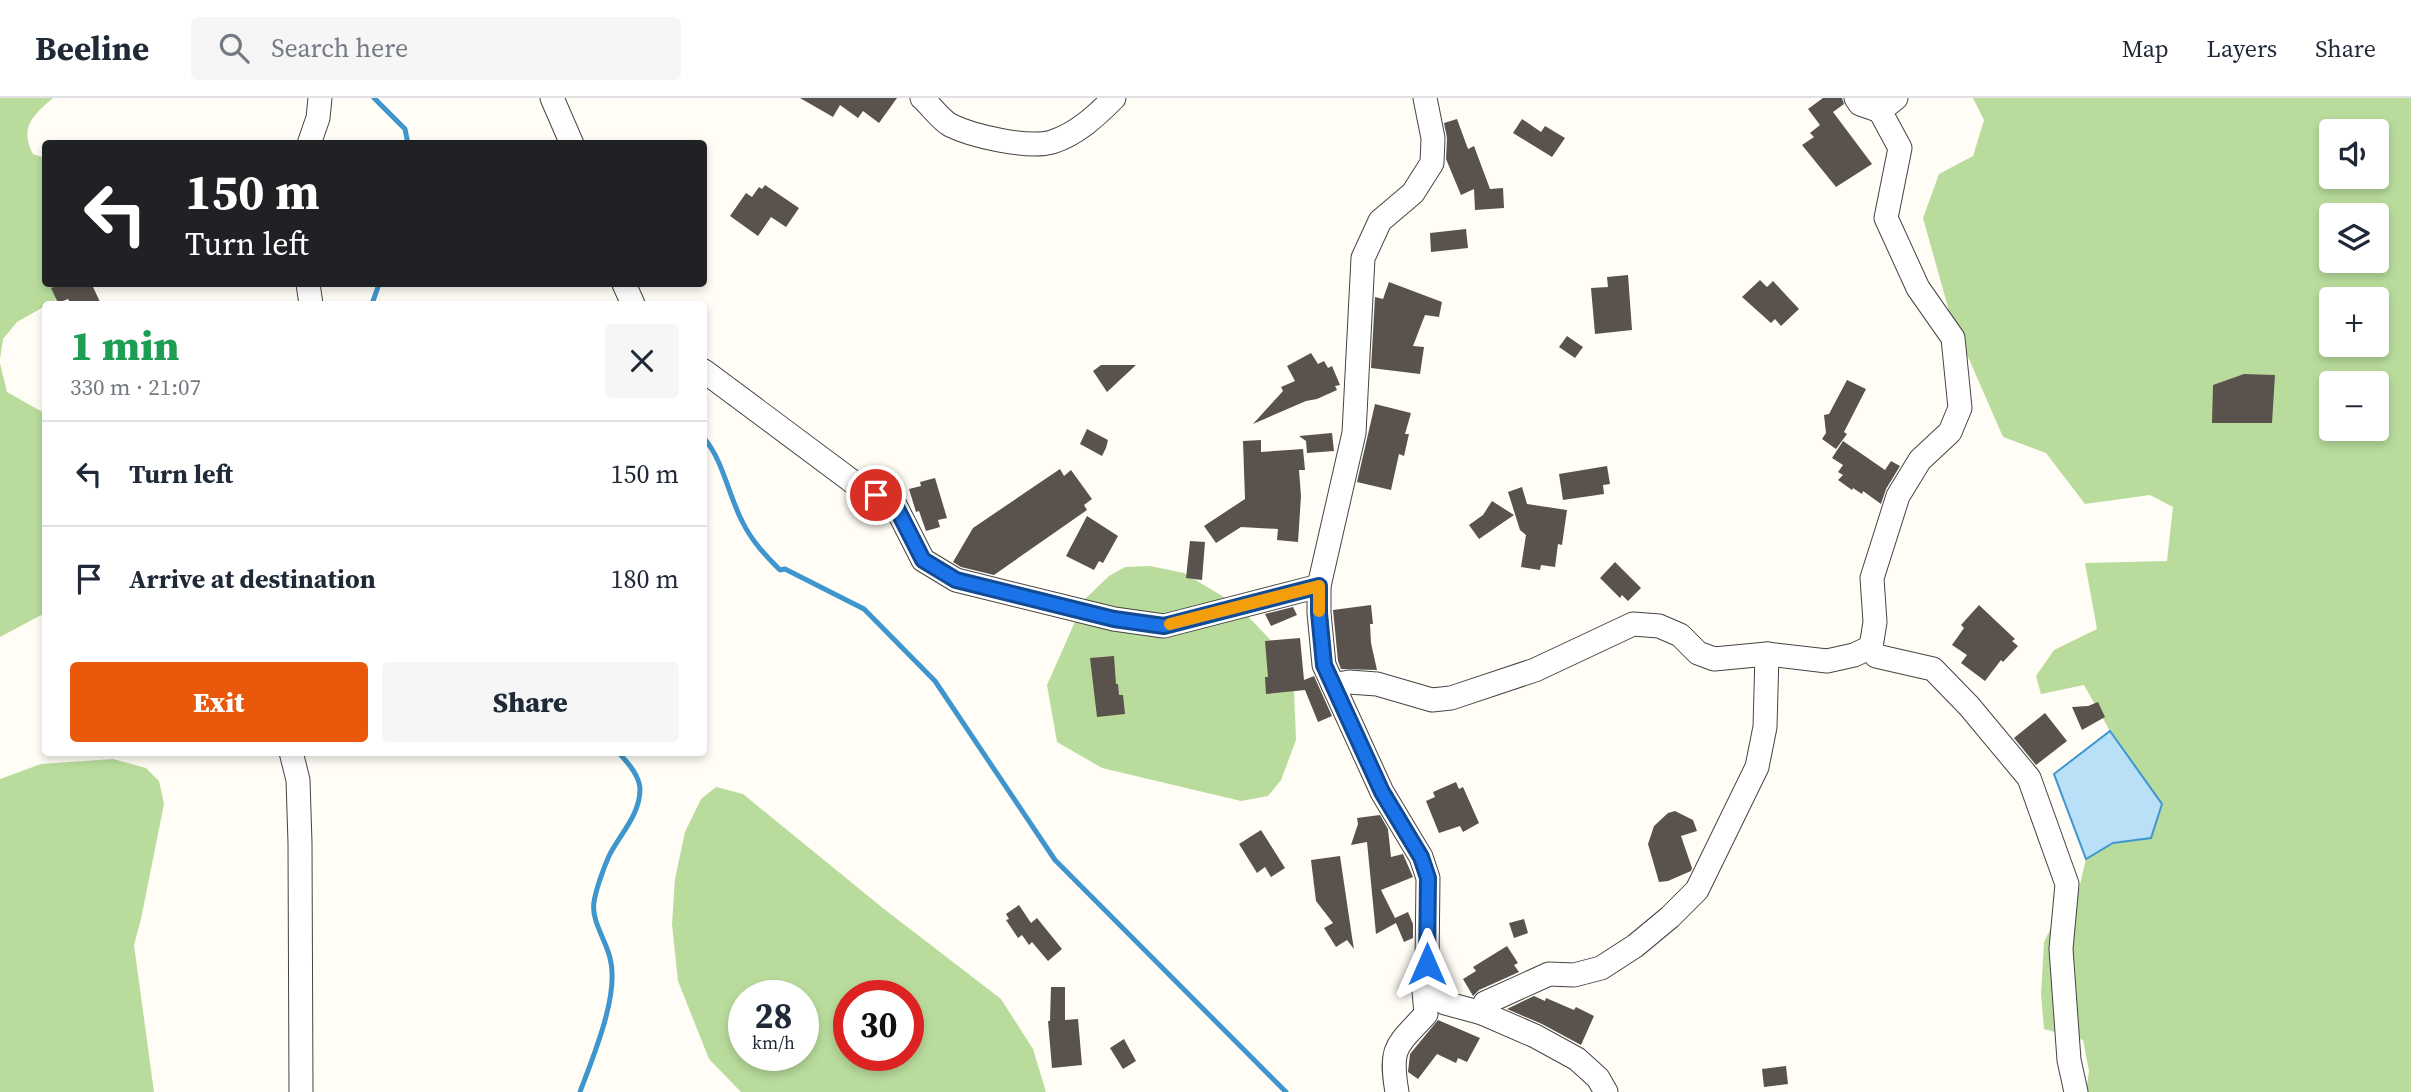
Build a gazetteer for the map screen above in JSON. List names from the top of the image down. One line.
{"page":{"header":"Beeline","search":"Search here","nav":["Map","Layers","Share"],"map_buttons":["+","−"],"turn":["150 m","Turn left"],"heading":["1 min","330 m · 21:07"],"list":[{"name":"Turn left","value":"150 m"},{"name":"Arrive at destination","value":"180 m"}],"buttons":["Exit","Share"],"speed":"28 km/h","limit":"30"}}
